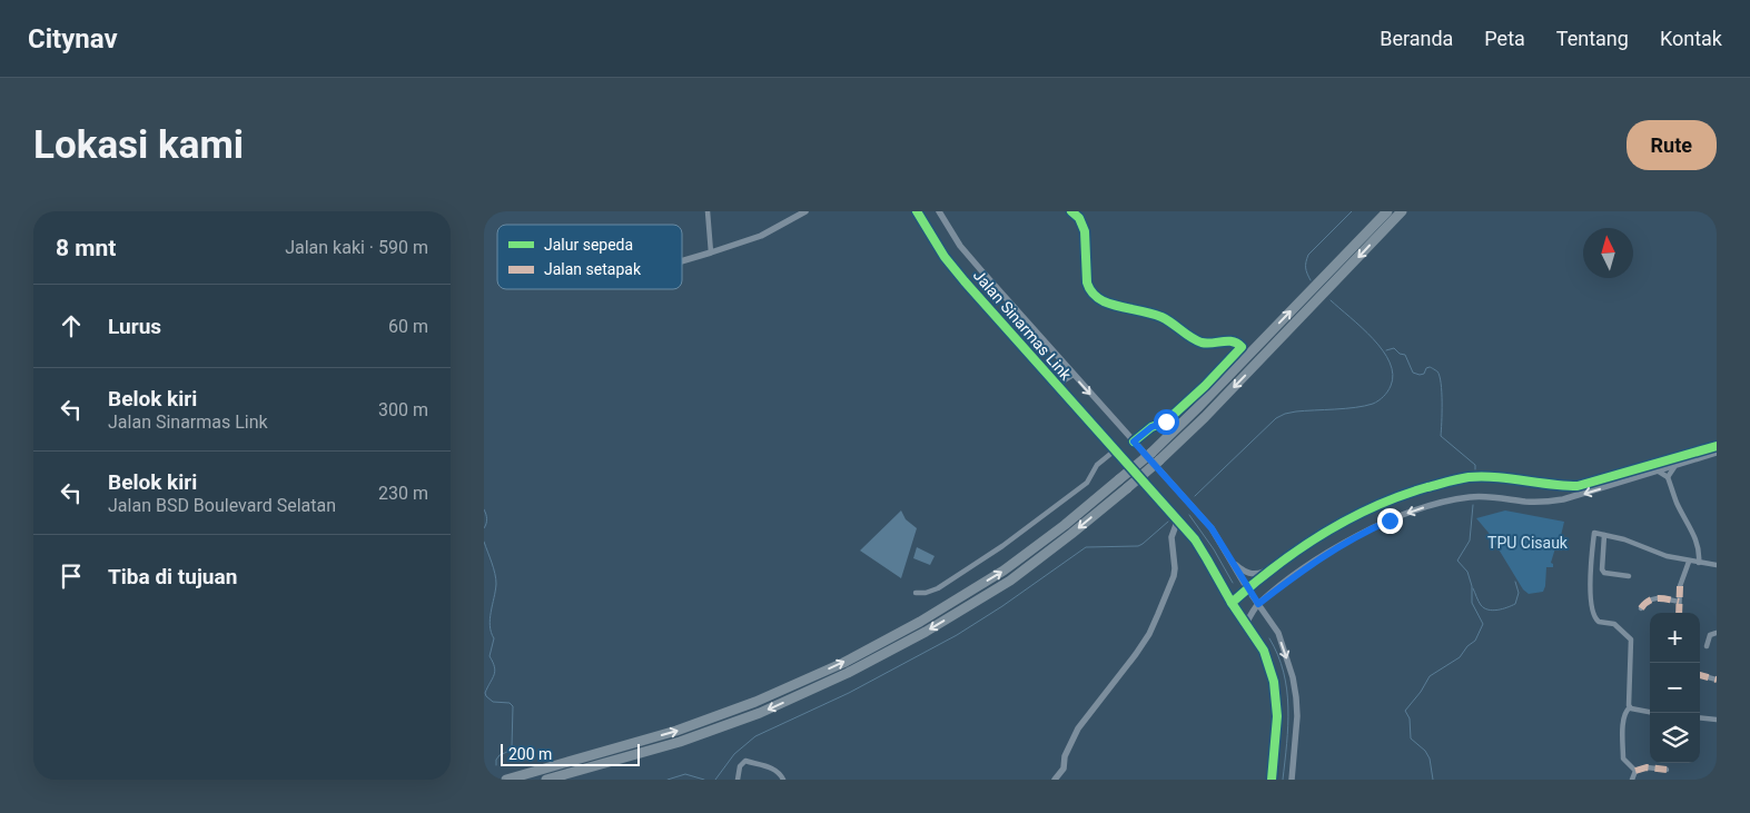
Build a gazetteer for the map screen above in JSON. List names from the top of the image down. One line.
{"streets":{"street":["Jalan Sinarmas Link"]},"parks":["TPU Cisauk"],"legend":["Jalur sepeda","Jalan setapak"],"scale_bar":"200 m","north":"top","page":{"header":"Citynav","nav":["Beranda","Peta","Tentang","Kontak"],"buttons":"Rute","title":"Lokasi kami","heading":["8 mnt","Jalan kaki · 590 m"],"list":[["Lurus","60 m"],["Belok kiri","Jalan Sinarmas Link","300 m"],["Belok kiri","Jalan BSD Boulevard Selatan","230 m"],"Tiba di tujuan"],"map_buttons":["+","−"],"scale":"200 m"}}
